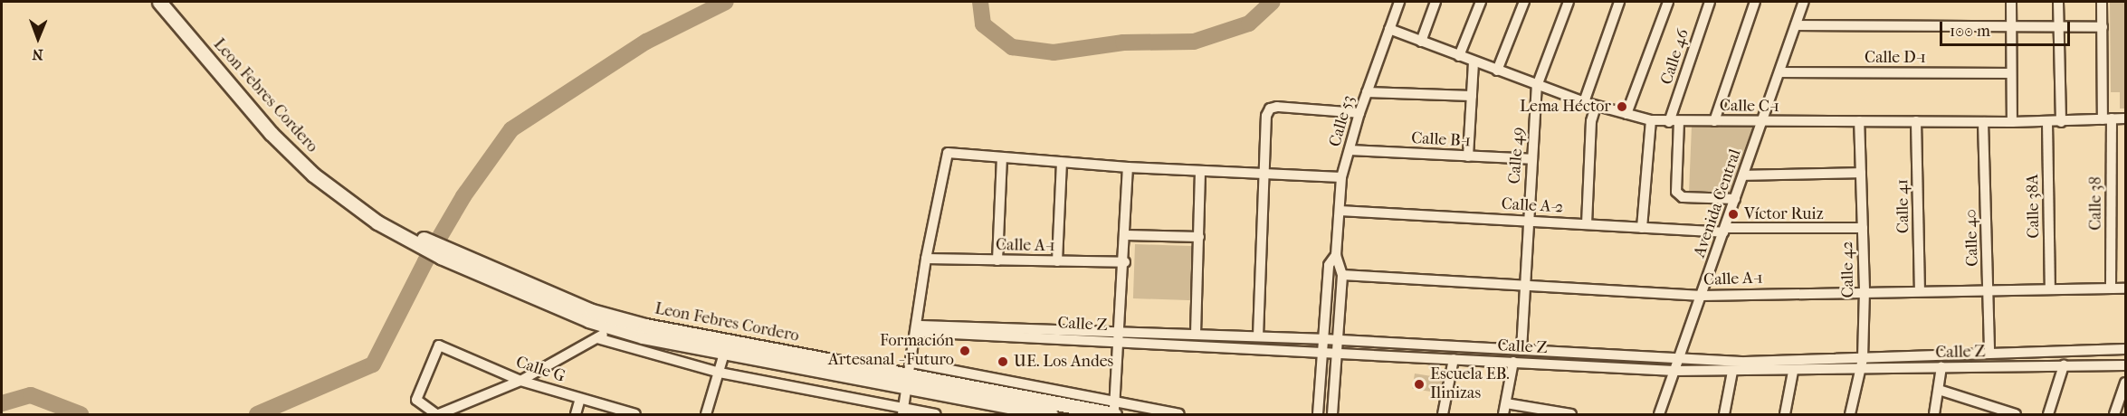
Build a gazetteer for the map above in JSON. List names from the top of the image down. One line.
{"streets":{"street":["Calle 46","Calle D-1","Leon Febres Cordero","Calle C-1","Calle 53","Calle B-1","Calle 49","Avenida Central","Calle 38","Calle A-2","Calle 41","Calle 38A","Calle 40","Calle A-1","Calle 42","Calle Z","Calle G"]},"crossings":[["Calle 46","Calle C-1"],["Calle 46","Avenida Central"],["Calle D-1","Avenida Central"],["Calle C-1","Calle 53"],["Calle C-1","Calle 49"],["Calle C-1","Avenida Central"],["Calle C-1","Calle 38"],["Calle C-1","Calle 41"],["Calle C-1","Calle 38A"],["Calle C-1","Calle 40"],["Calle C-1","Calle 42"],["Calle 53","Calle B-1"],["Calle 53","Calle A-2"],["Calle 53","Calle A-1"],["Calle 53","Calle Z"],["Calle B-1","Calle 49"],["Calle 49","Calle A-2"],["Calle 49","Calle A-1"],["Calle 49","Calle Z"],["Avenida Central","Calle A-2"],["Avenida Central","Calle A-1"],["Avenida Central","Calle Z"],["Calle 38","Calle A-1"],["Calle A-2","Calle 42"],["Calle 41","Calle A-1"],["Calle 38A","Calle A-1"],["Calle 40","Calle A-1"],["Calle 40","Calle Z"],["Calle A-1","Calle 42"],["Calle 42","Calle Z"]],"places":["Lema Héctor","Víctor Ruiz","Formación Artesanal - Futuro","UE. Los Andes","Escuela EB. Ilinizas"],"scale_bar":"100 m","north":"bottom"}
